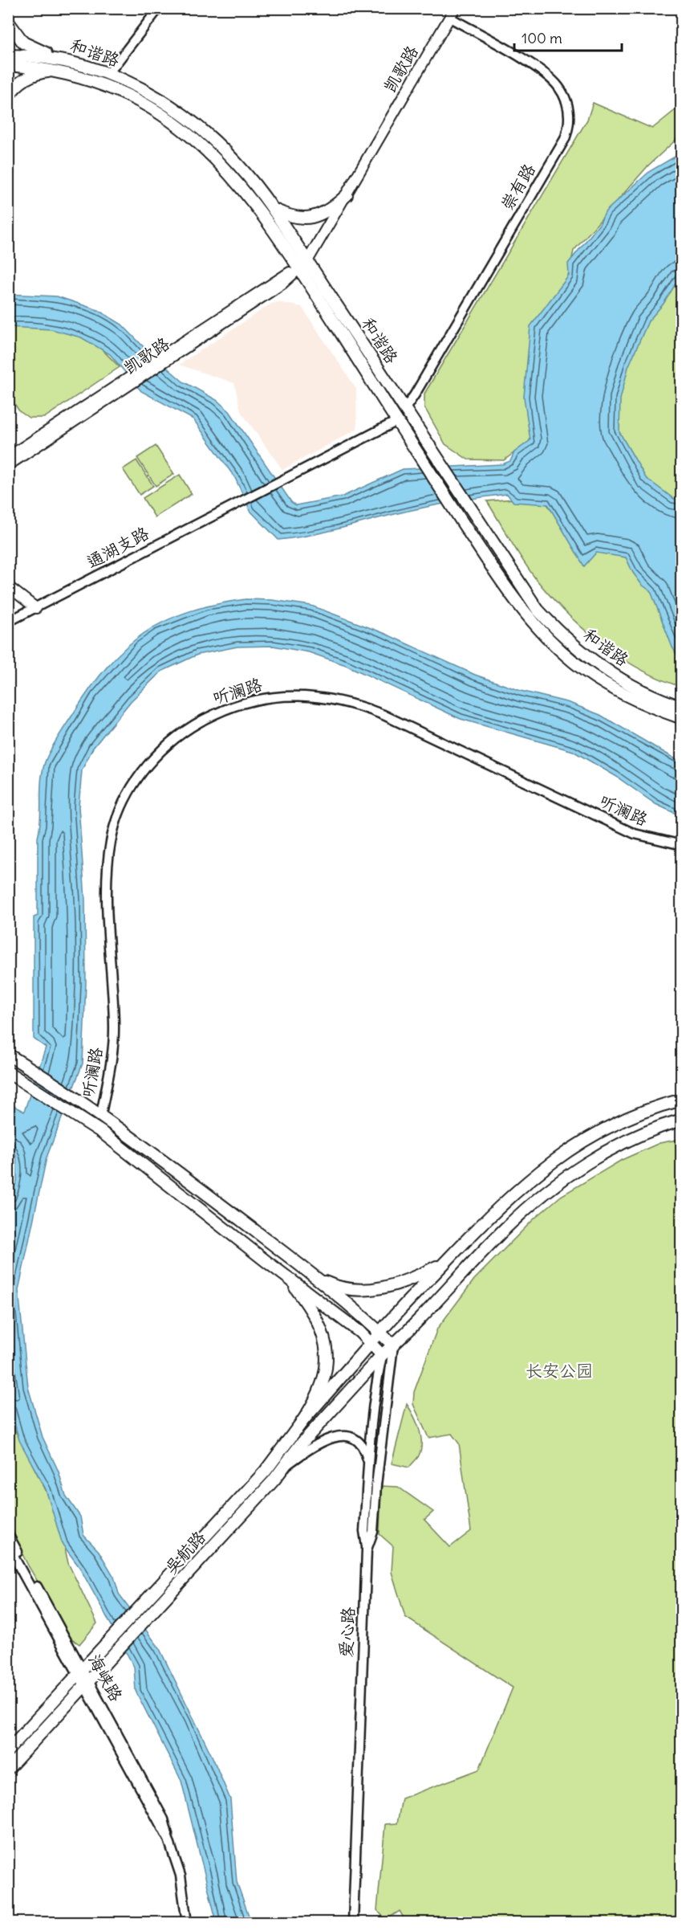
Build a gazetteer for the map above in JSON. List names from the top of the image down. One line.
{"streets":{"main road":["和谐路","凯歌路","吴航路"],"street":["崇有路","通湖支路","听澜路","爱心路","海峡路"]},"crossings":[["和谐路","凯歌路"],["和谐路","崇有路"],["和谐路","通湖支路"],["凯歌路","崇有路"],["吴航路","爱心路"],["吴航路","海峡路"]],"parks":["长安公园"],"scale_bar":"100 m"}
